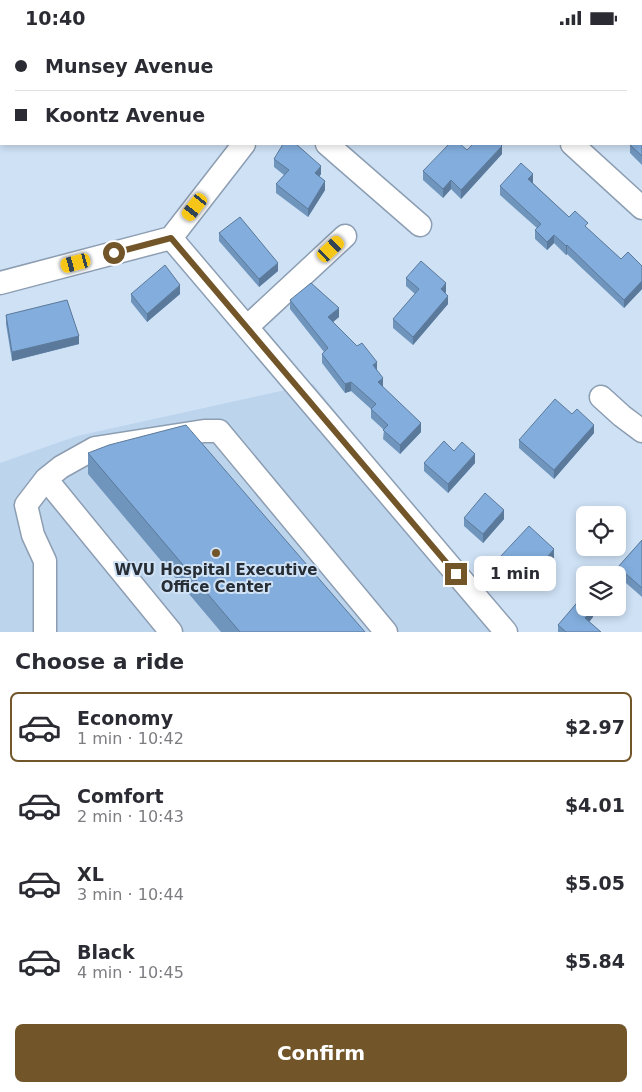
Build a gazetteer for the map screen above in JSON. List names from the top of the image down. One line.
{"places":["WVU Hospital Executive Office Center"],"page":{"status":"10:40","banner":["Munsey Avenue","Koontz Avenue"],"bubble":"1 min","heading":"Choose a ride","list":[{"name":"Economy","note":"1 min · 10:42","value":"$2.97"},{"name":"Comfort","note":"2 min · 10:43","value":"$4.01"},{"name":"XL","note":"3 min · 10:44","value":"$5.05"},{"name":"Black","note":"4 min · 10:45","value":"$5.84"}],"buttons":"Confirm"}}
